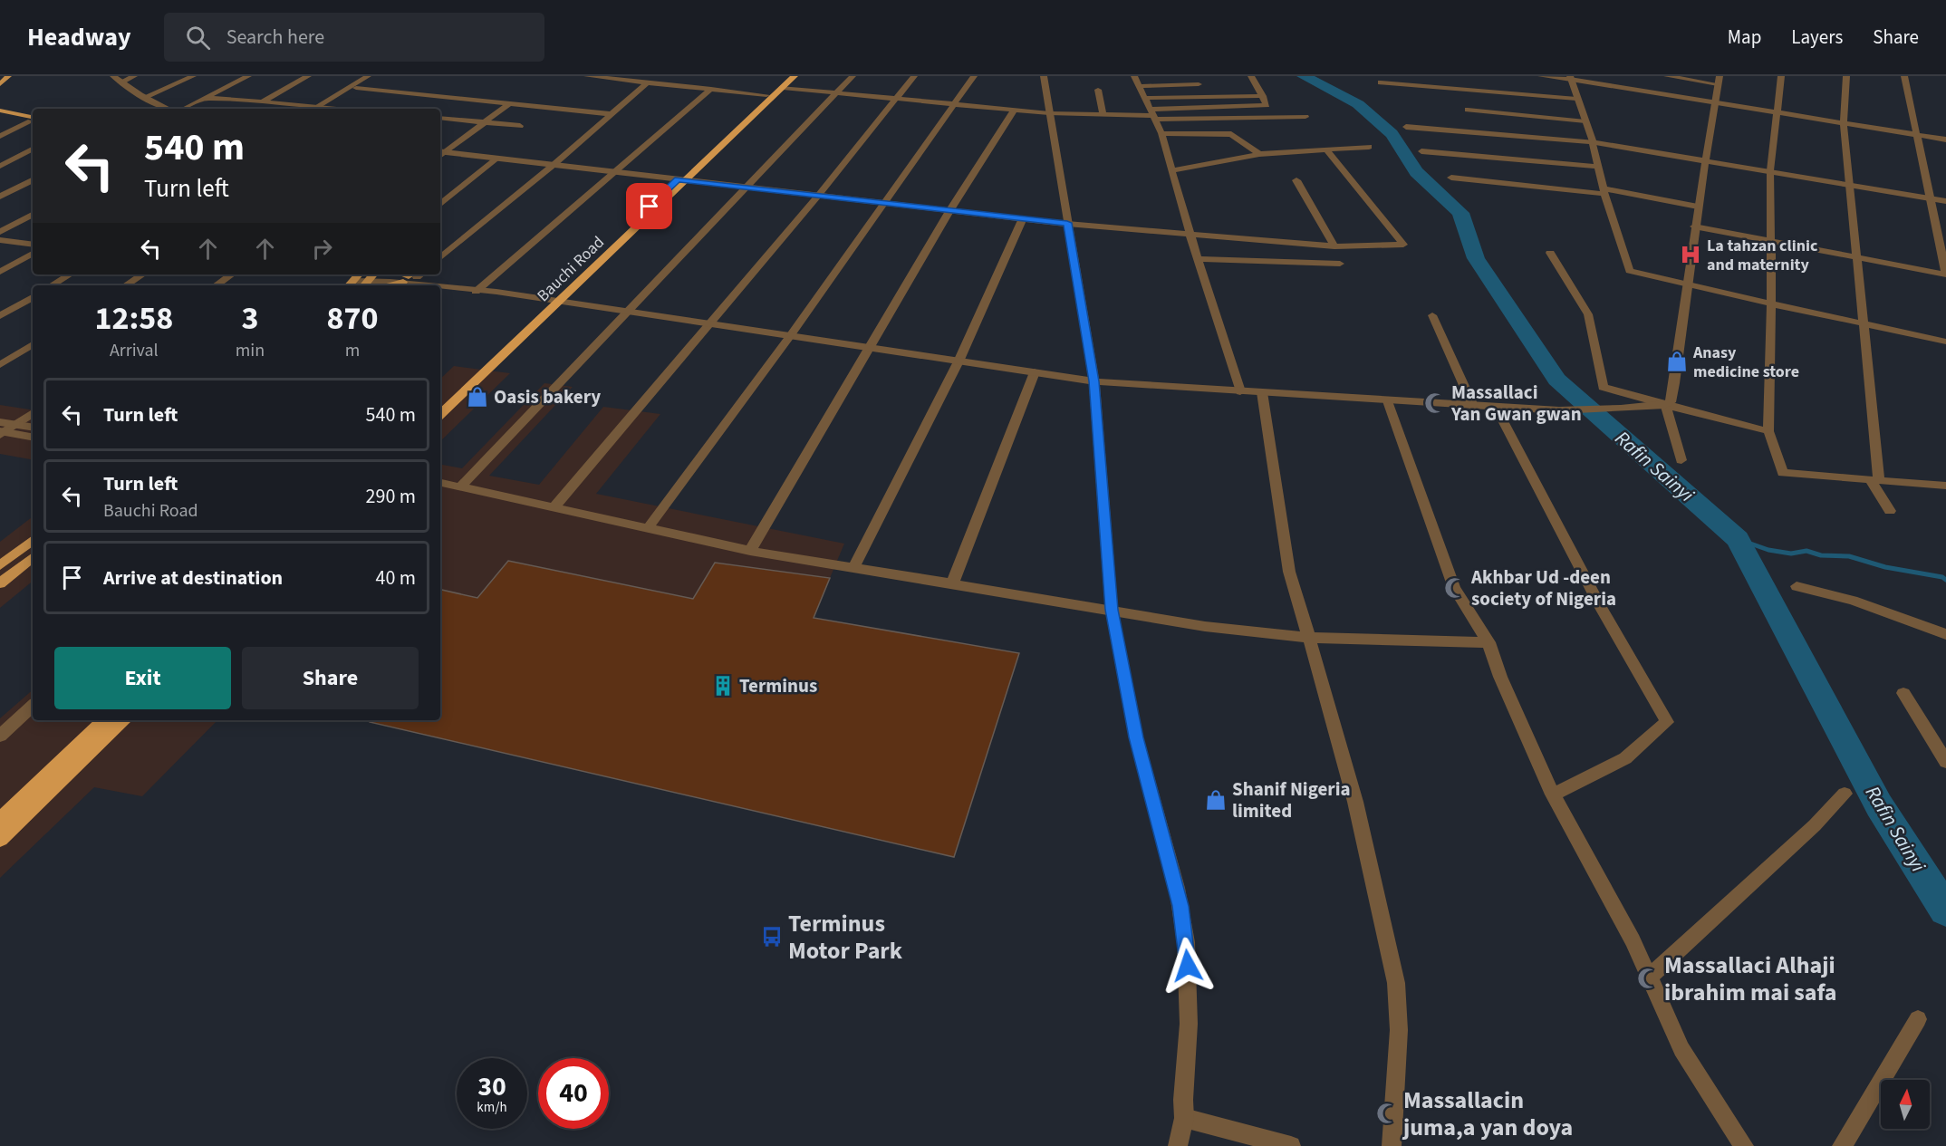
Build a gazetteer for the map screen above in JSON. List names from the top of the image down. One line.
{"streets":{"highway":["Bauchi Road"]},"water":["Rafin Sainyi"],"places":{"hospital":["La tahzan clinic and maternity"],"shop":["Anasy medicine store","Oasis bakery","Shanif Nigeria limited"],"mosque":["Massallaci Yan Gwan gwan","Akhbar Ud -deen society of Nigeria","Massallaci Alhaji ibrahim mai safa","Massallacin juma,a yan doya"],"building":["Terminus"],"bus stop":["Terminus Motor Park"]},"north":"top","page":{"header":"Headway","search":"Search here","nav":["Map","Layers","Share"],"turn":["540 m","Turn left"],"eta":["12:58","Arrival","3","min","870","m"],"list":[{"name":"Turn left","value":"540 m"},{"name":"Turn left","note":"Bauchi Road","value":"290 m"},{"name":"Arrive at destination","value":"40 m"}],"buttons":["Exit","Share"],"speed":"30 km/h","limit":"40"}}
